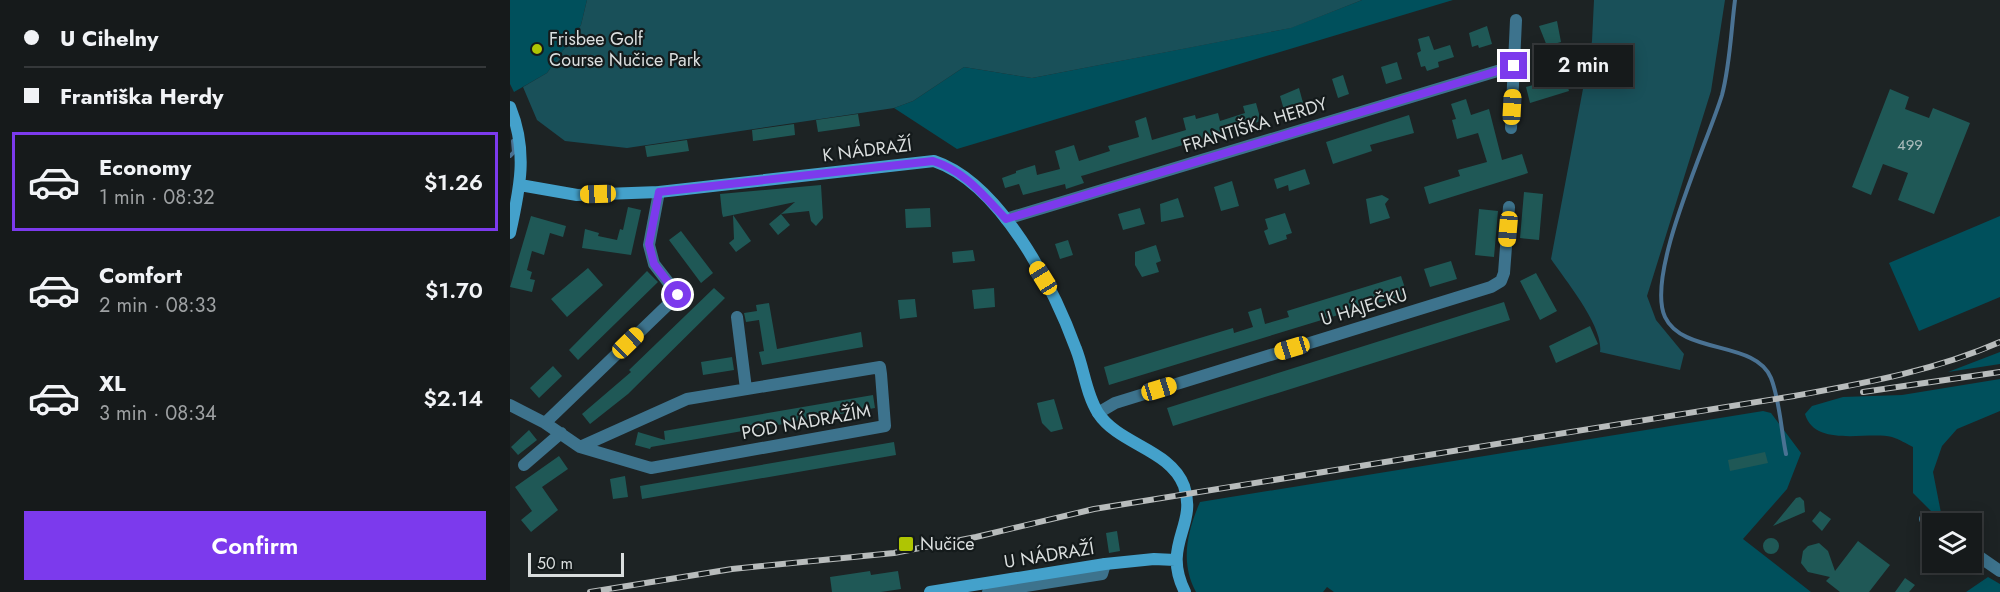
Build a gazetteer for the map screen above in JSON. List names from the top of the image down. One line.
{"streets":{"main road":["K NÁDRAŽÍ","U NÁDRAŽÍ"],"street":["FRANTIŠKA HERDY","U HÁJEČKU","POD NÁDRAŽÍM"]},"crossings":[["FRANTIŠKA HERDY","K NÁDRAŽÍ"],["K NÁDRAŽÍ","U HÁJEČKU"],["K NÁDRAŽÍ","U NÁDRAŽÍ"]],"places":{"other":["Frisbee Golf Course Nučice Park"],"transit":["Nučice"]},"house_numbers":["499"],"scale_bar":"50 m","page":{"banner":["U Cihelny","Františka Herdy"],"bubble":"2 min","list":[{"name":"Economy","note":"1 min · 08:32","value":"$1.26"},{"name":"Comfort","note":"2 min · 08:33","value":"$1.70"},{"name":"XL","note":"3 min · 08:34","value":"$2.14"}],"buttons":"Confirm","scale":"50 m"}}
